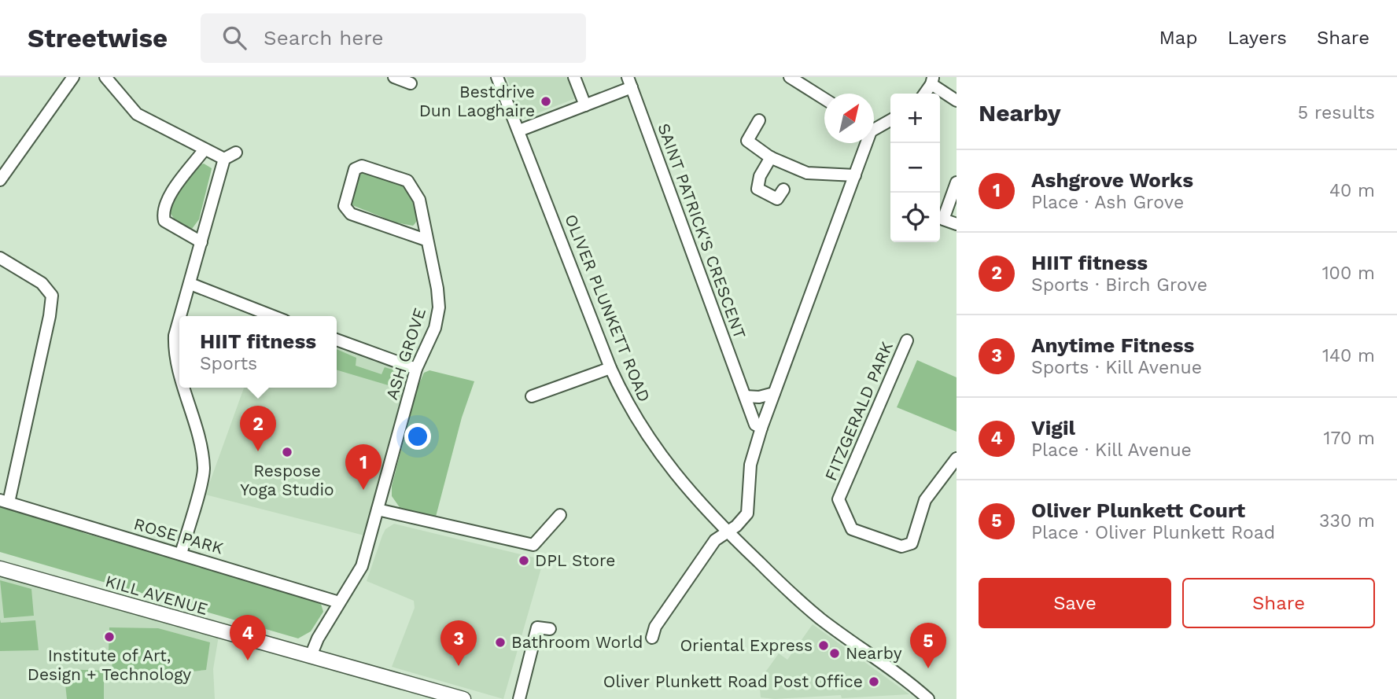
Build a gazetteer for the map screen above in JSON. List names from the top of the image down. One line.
{"streets":{"main road":["KILL AVENUE"],"street":["SAINT PATRICK'S CRESCENT","OLIVER PLUNKETT ROAD","ASH GROVE","FITZGERALD PARK","ROSE PARK"]},"crossings":[["ASH GROVE","ROSE PARK"],["ASH GROVE","KILL AVENUE"]],"places":["Bestdrive Dun Laoghaire","Respose Yoga Studio","DPL Store","Institute of Art, Design + Technology","Bathroom World","Oriental Express","Nearby","Oliver Plunkett Road Post Office"],"north":"top right","page":{"header":"Streetwise","search":"Search here","nav":["Map","Layers","Share"],"heading":["Nearby","5 results"],"map_buttons":["+","−"],"list":[{"mark":"1","name":"Ashgrove Works","note":"Place · Ash Grove","value":"40 m"},{"mark":"2","name":"HIIT fitness","note":"Sports · Birch Grove","value":"100 m"},{"mark":"3","name":"Anytime Fitness","note":"Sports · Kill Avenue","value":"140 m"},{"mark":"4","name":"Vigil","note":"Place · Kill Avenue","value":"170 m"},{"mark":"5","name":"Oliver Plunkett Court","note":"Place · Oliver Plunkett Road","value":"330 m"}],"popup":["HIIT fitness","Sports"],"pins":["2","1","4","3","5"],"buttons":["Save","Share"]}}
